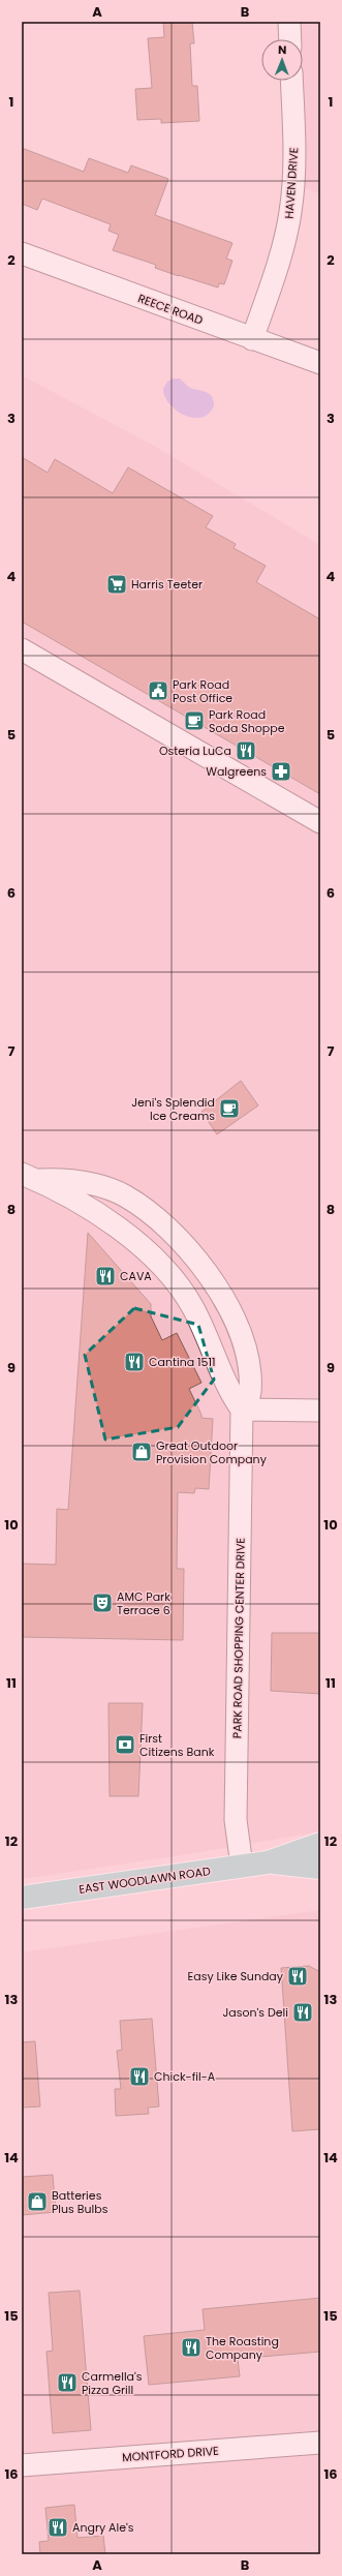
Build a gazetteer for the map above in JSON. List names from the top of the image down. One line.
{"streets":{"main road":["EAST WOODLAWN ROAD"],"street":["HAVEN DRIVE","REECE ROAD","PARK ROAD SHOPPING CENTER DRIVE","MONTFORD DRIVE"]},"crossings":[["HAVEN DRIVE","REECE ROAD"],["PARK ROAD SHOPPING CENTER DRIVE","EAST WOODLAWN ROAD"]],"places":{"supermarket":["Harris Teeter"],"public building":["Park Road Post Office"],"cafe":["Park Road Soda Shoppe","Jeni's Splendid Ice Creams"],"restaurant":["Osteria LuCa","CAVA","Cantina 1511","Easy Like Sunday","Jason's Deli","Chick-fil-A","The Roasting Company","Carmella's Pizza Grill","Angry Ale's"],"pharmacy":["Walgreens"],"shop":["Great Outdoor Provision Company","Batteries Plus Bulbs"],"theatre":["AMC Park Terrace 6"],"bank":["First Citizens Bank"]},"north":"top","grid":{"columns":["A","B"],"rows":["1","2","3","4","5","6","7","8","9","10","11","12","13","14","15","16"]}}
